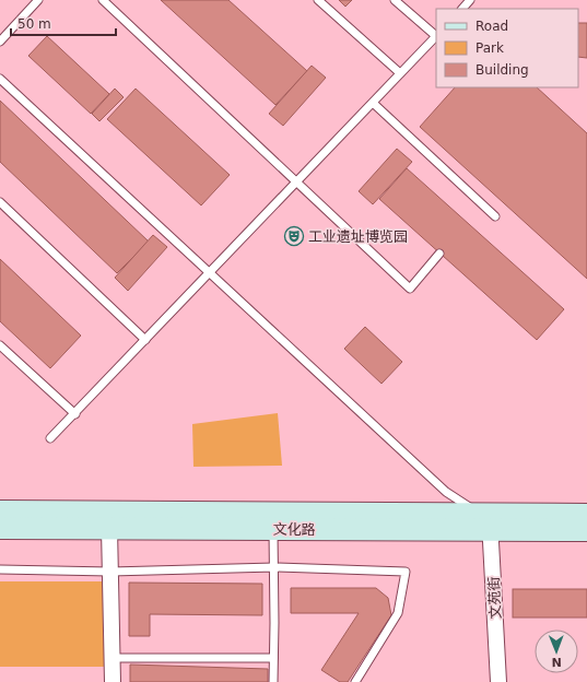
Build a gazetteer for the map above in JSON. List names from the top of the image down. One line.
{"streets":{"main road":["文化路"],"street":["文苑街"]},"crossings":[["文化路","文苑街"]],"places":{"theatre":["工业遗址博览园"]},"legend":["Road","Park","Building"],"scale_bar":"50 m","north":"bottom"}
